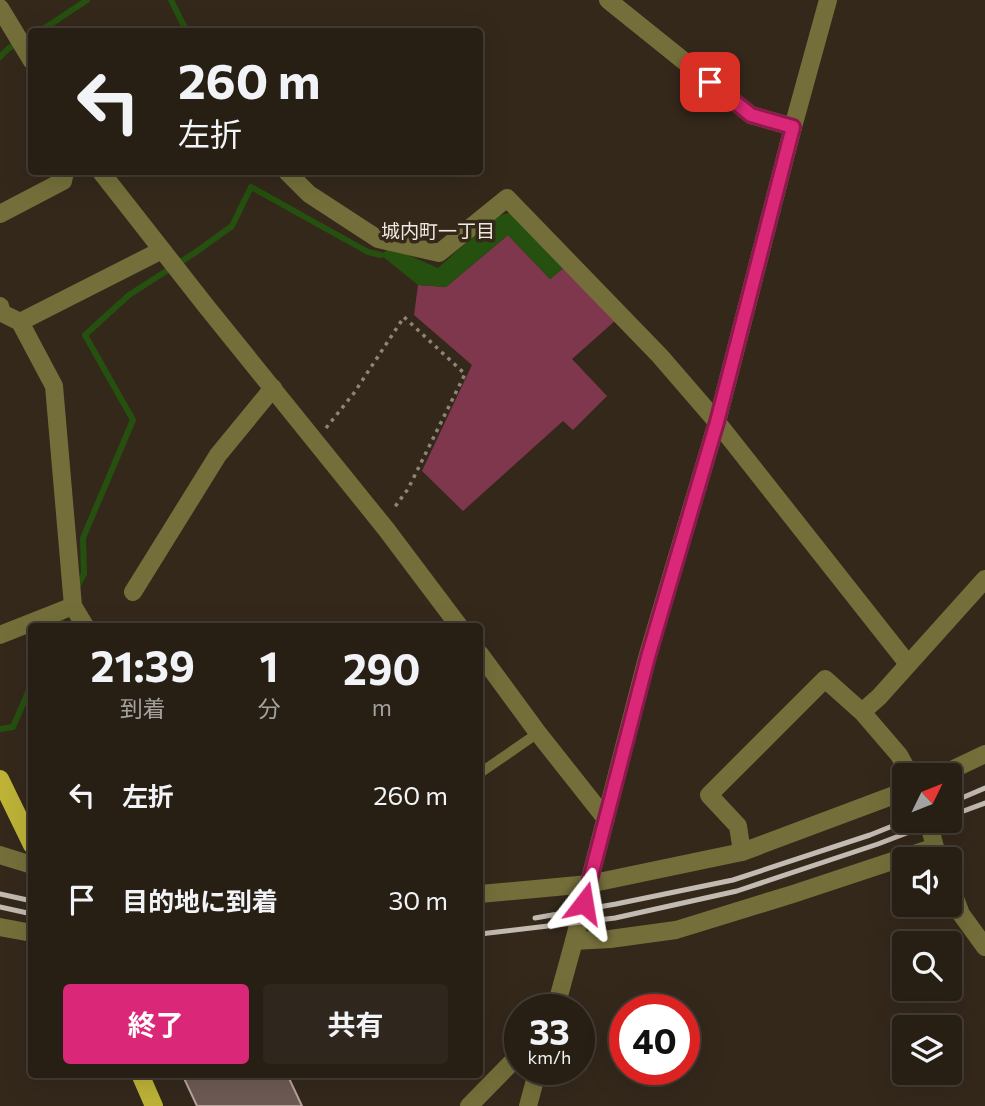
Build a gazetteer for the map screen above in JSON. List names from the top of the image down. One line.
{"districts":["城内町一丁目"],"north":"top right","page":{"turn":["260 m","左折"],"eta":["21:39","到着","1","分","290","m"],"list":[{"name":"左折","value":"260 m"},{"name":"目的地に到着","value":"30 m"}],"buttons":["終了","共有"],"speed":"33 km/h","limit":"40"}}
